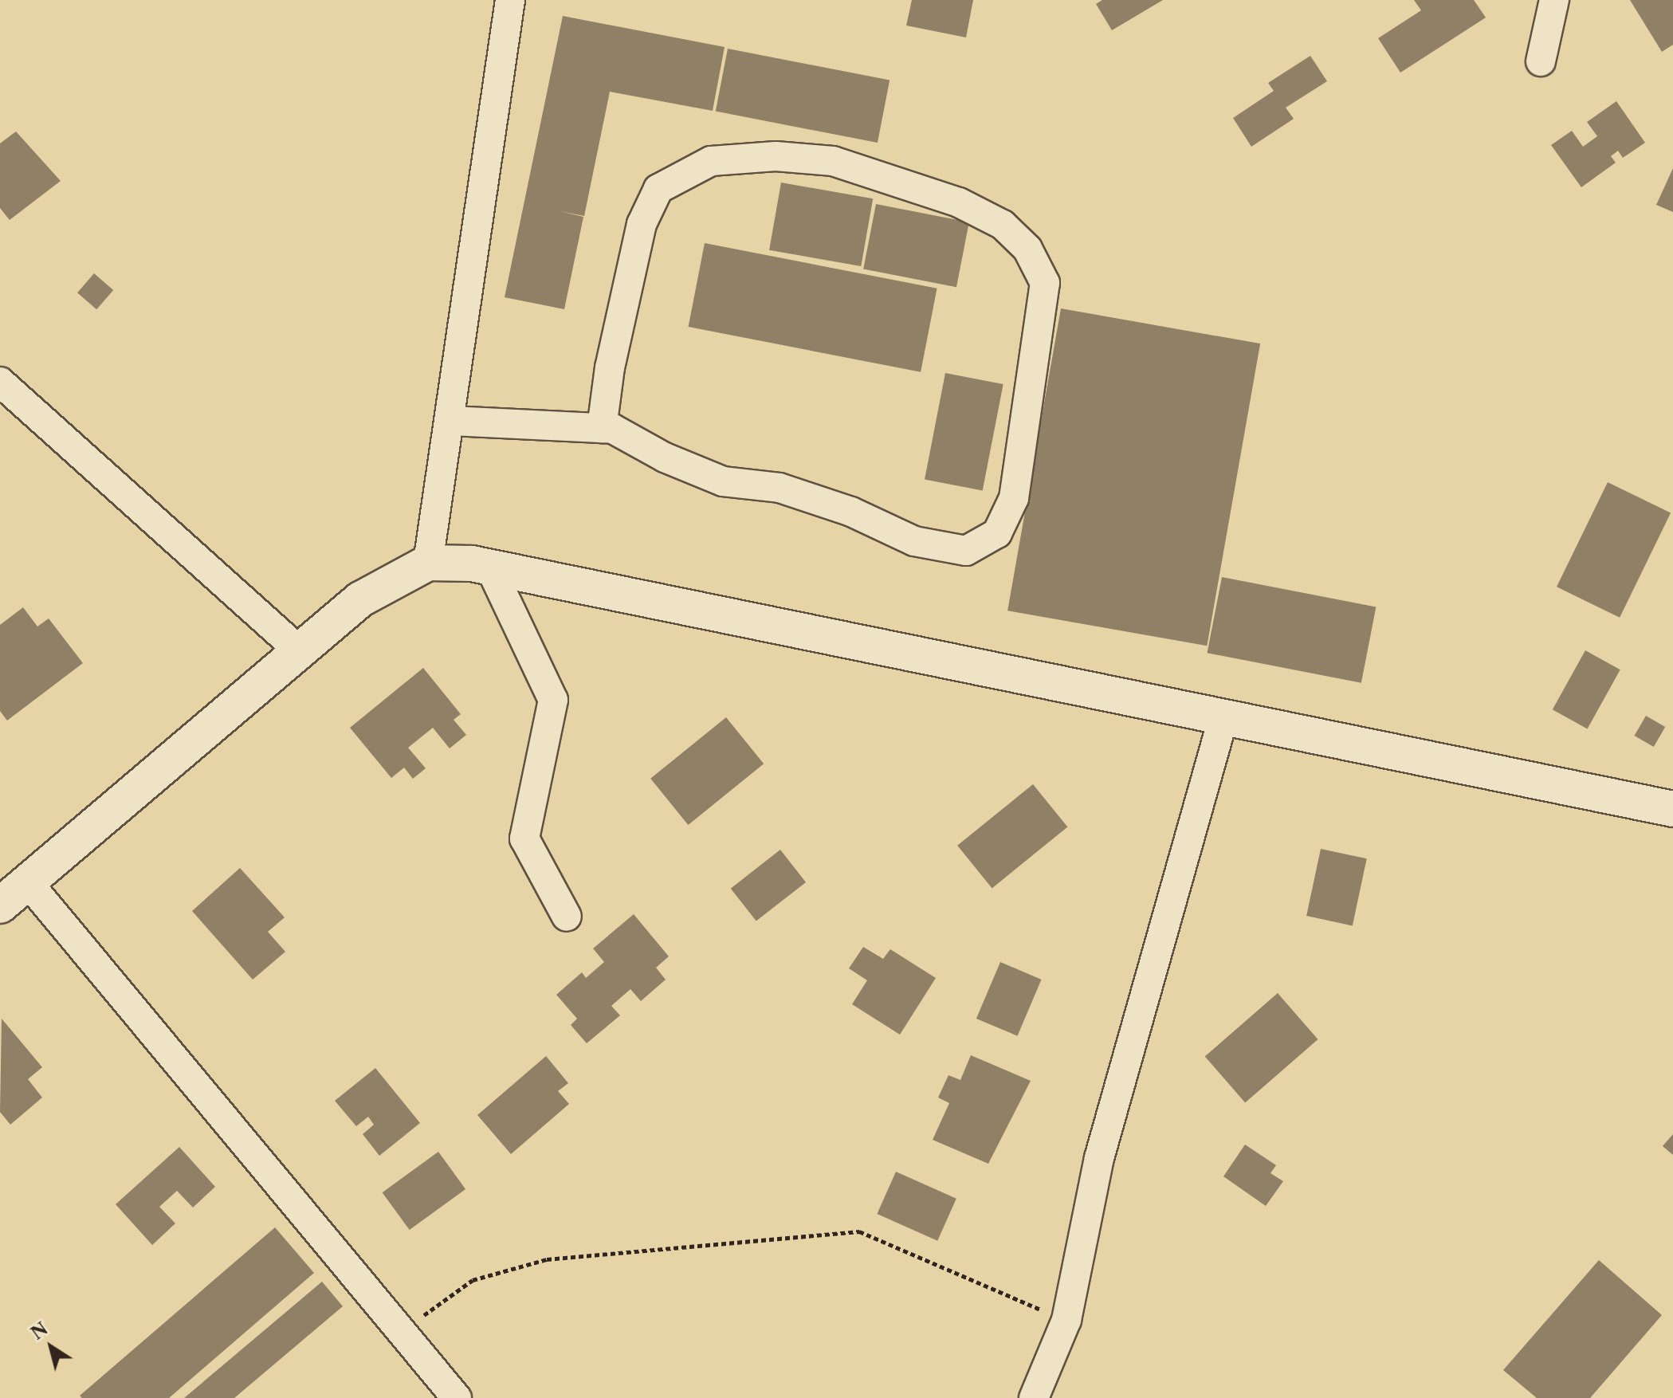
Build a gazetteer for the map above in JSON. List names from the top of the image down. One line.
{"north":"top left"}
